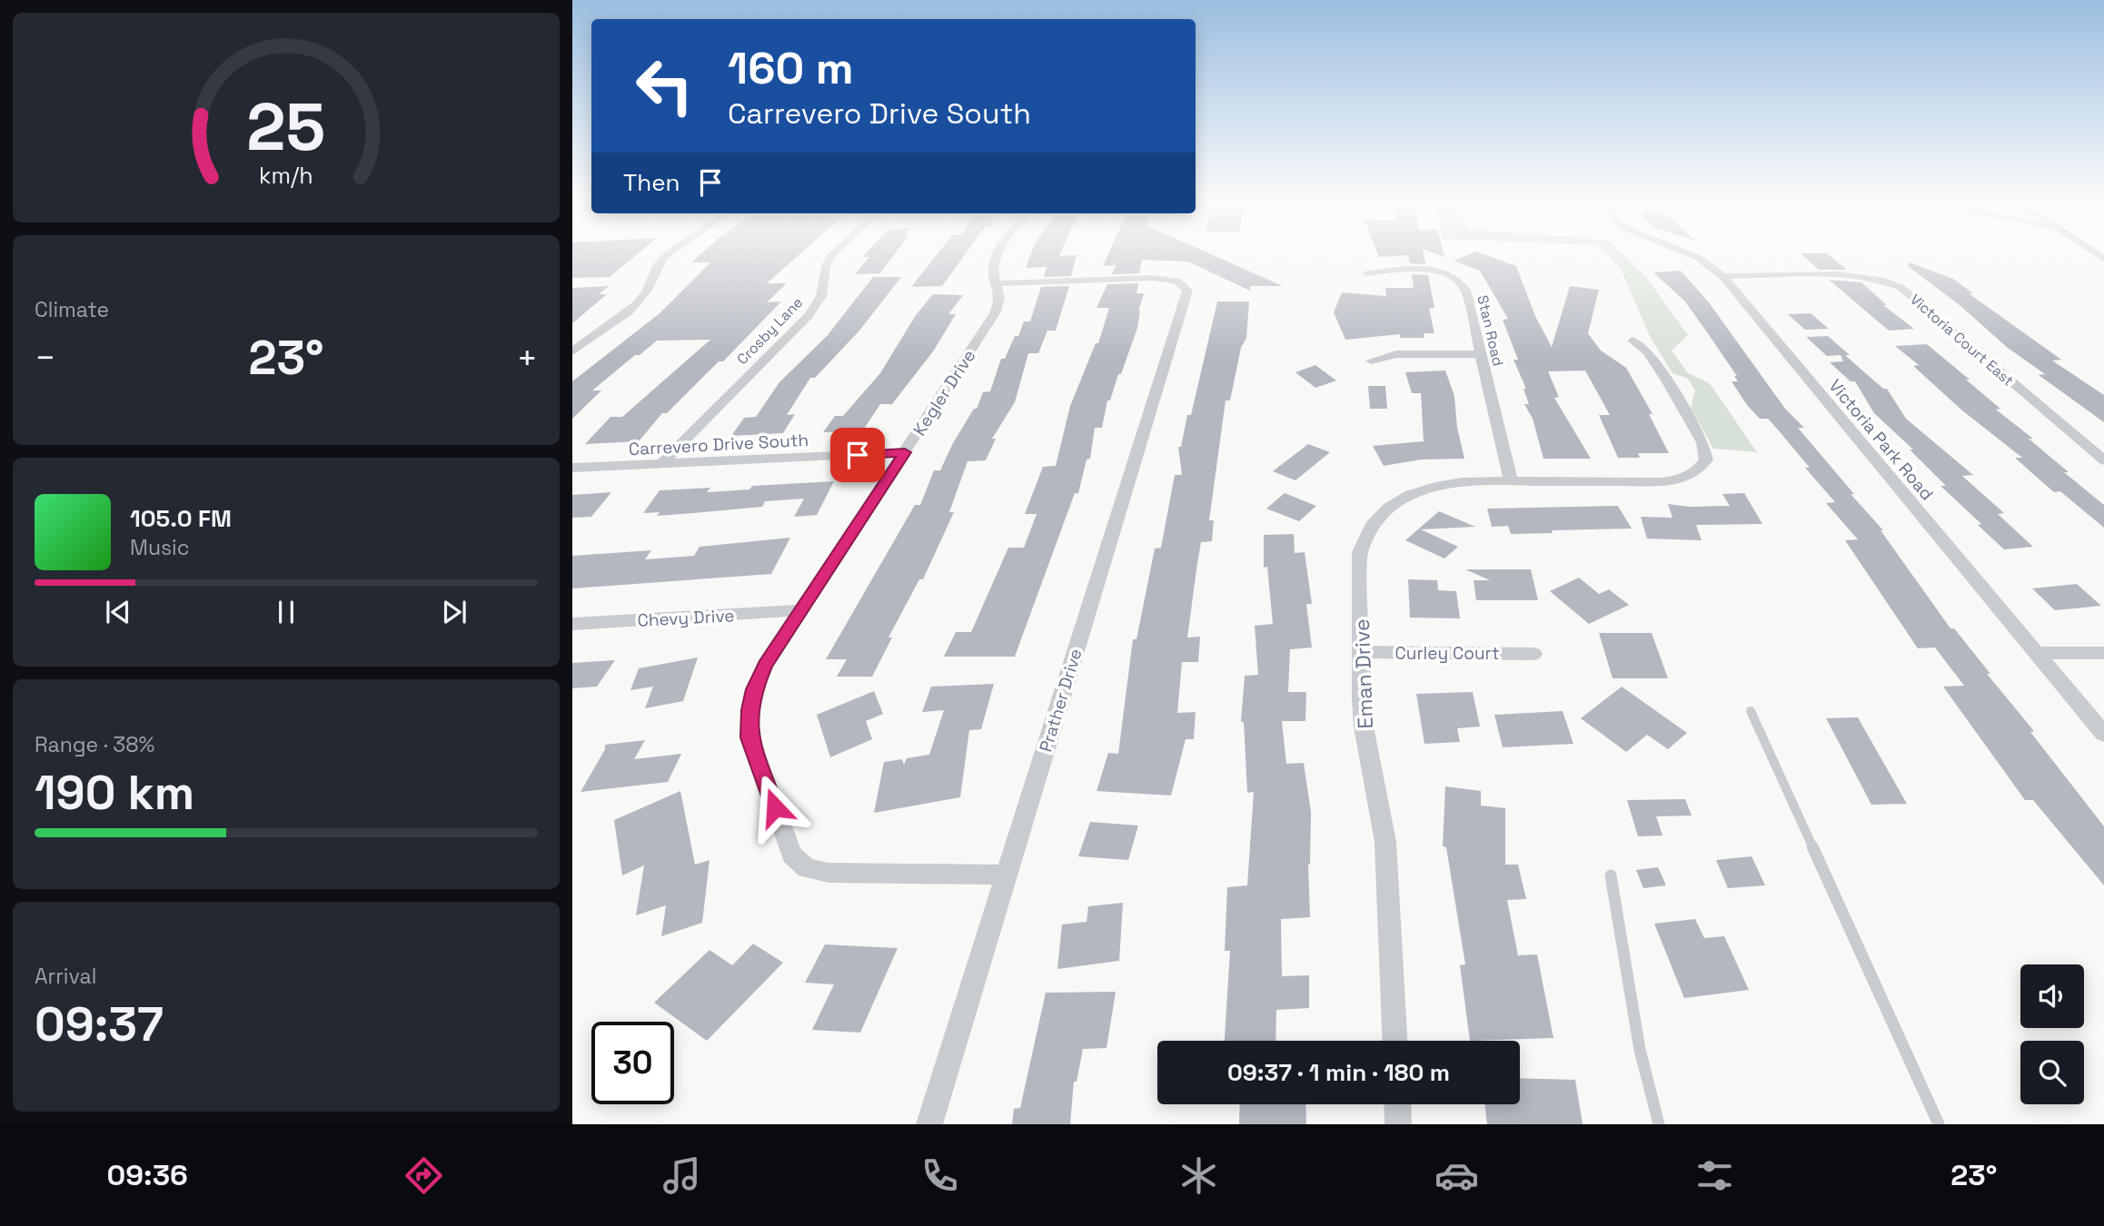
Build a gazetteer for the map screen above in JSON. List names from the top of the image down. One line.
{"streets":{"street":["Crosby Lane","Stan Road","Victoria Court East","Kegler Drive","Victoria Park Road","Carrevero Drive South","Chevy Drive","Curley Court","Eman Drive","Prather Drive"]},"crossings":[["Crosby Lane","Carrevero Drive South"],["Stan Road","Eman Drive"],["Victoria Court East","Victoria Park Road"],["Kegler Drive","Carrevero Drive South"],["Kegler Drive","Chevy Drive"],["Kegler Drive","Prather Drive"],["Curley Court","Eman Drive"]],"page":{"turn":["160 m","Carrevero Drive South"],"then":"Then","tile":["Climate",["Range · 38%","190 km"],["Arrival","09:37"]],"heat":["−","23°","+"],"song":["105.0 FM","Music"],"limit":"30","trip":"09:37 · 1 min · 180 m","tabs":["09:36","23°"],"gauge":["25","km/h"]}}
